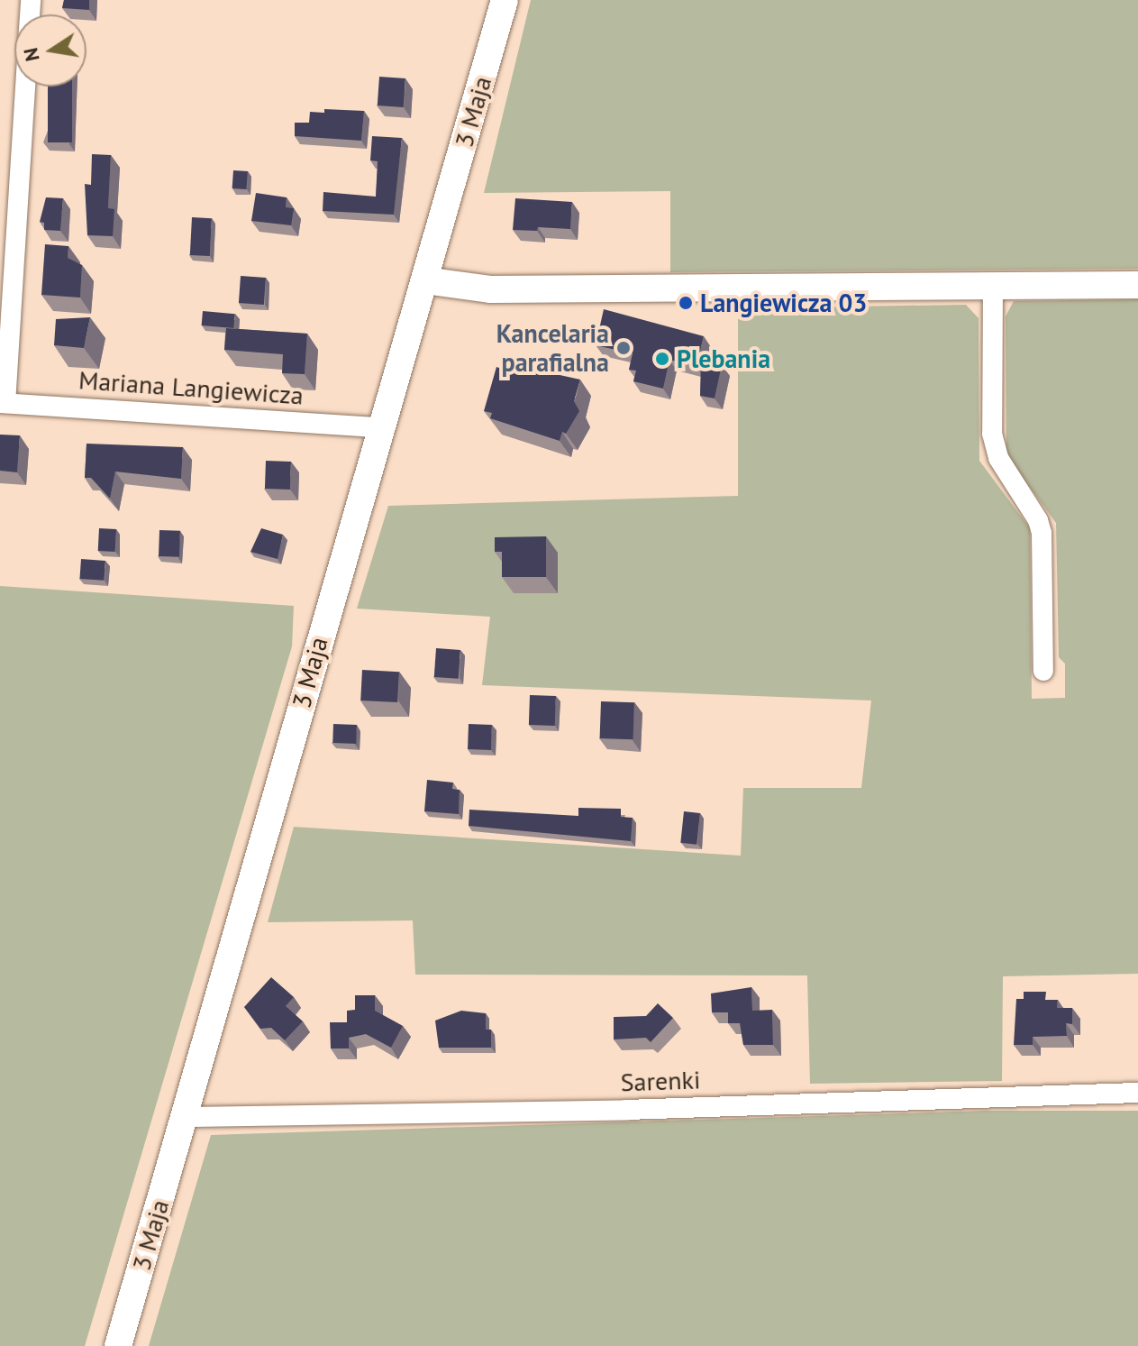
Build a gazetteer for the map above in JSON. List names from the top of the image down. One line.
{"streets":{"street":["3 Maja","Mariana Langiewicza","Sarenki"]},"crossings":[["3 Maja","Mariana Langiewicza"],["3 Maja","Sarenki"]],"places":["Langiewicza 03","Kancelaria parafialna","Plebania"],"north":"left"}
